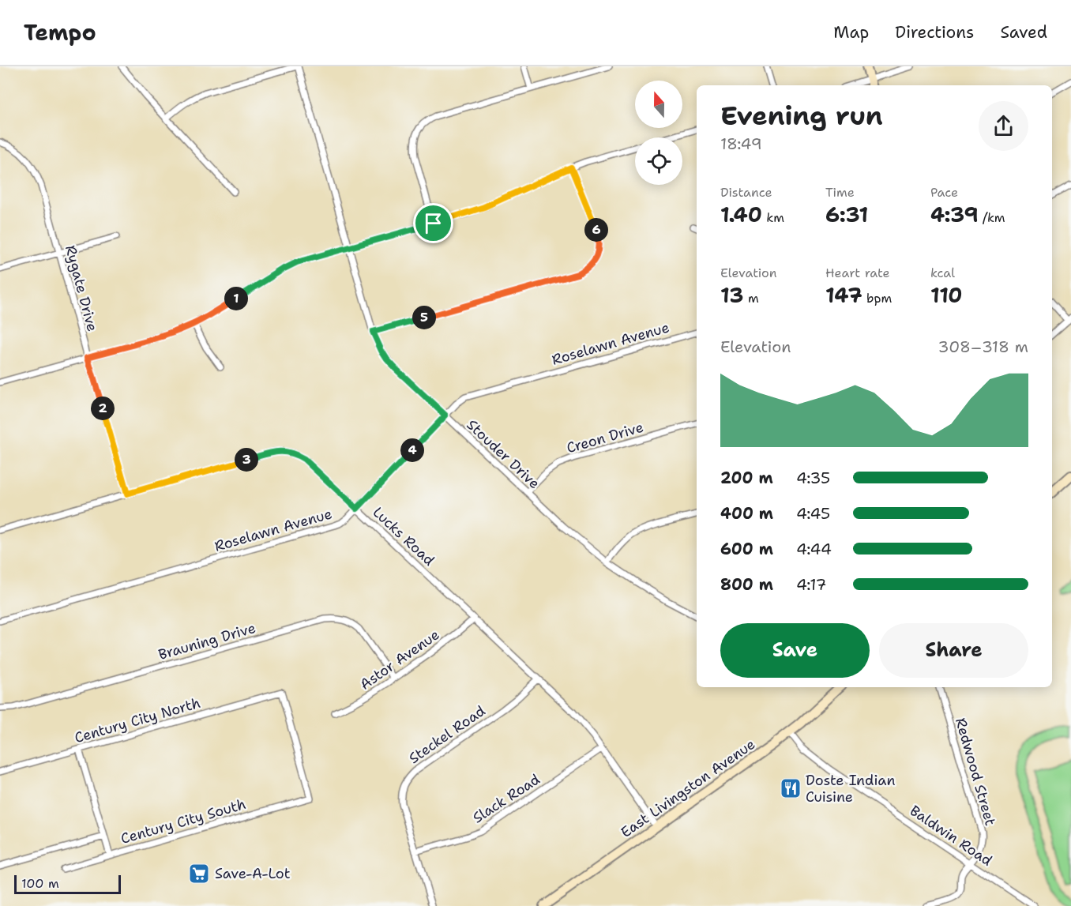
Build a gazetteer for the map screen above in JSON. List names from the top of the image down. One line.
{"streets":{"main road":["East Livingston Avenue"],"street":["Rygate Drive","Roselawn Avenue","Creon Drive","Stouder Drive","Lucks Road","Brauning Drive","Astor Avenue","Century City North","Steckel Road","Redwood Street","Slack Road","Century City South","Baldwin Road"]},"crossings":[["Rygate Drive","Lucks Road"],["Roselawn Avenue","Stouder Drive"],["Roselawn Avenue","Lucks Road"],["Creon Drive","Stouder Drive"],["Lucks Road","Astor Avenue"],["Lucks Road","Steckel Road"],["Lucks Road","East Livingston Avenue"],["Lucks Road","Slack Road"],["Brauning Drive","Astor Avenue"],["Century City North","Century City South"],["Steckel Road","Slack Road"],["Redwood Street","Baldwin Road"],["East Livingston Avenue","Baldwin Road"]],"places":{"restaurant":["Doste Indian Cuisine"],"supermarket":["Save-A-Lot"]},"scale_bar":"100 m","north":"top","page":{"header":"Tempo","nav":["Map","Directions","Saved"],"heading":["Evening run","18:49"],"stats":[["Distance","1.40 km"],["Time","6:31"],["Pace","4:39 /km"],["Elevation","13 m"],["Heart rate","147 bpm"],["kcal","110"]],"pins":["6","1","5","2","4","3"],"chart":["Elevation","308–318 m"],"list":[{"name":"200 m","note":"4:35"},{"name":"400 m","note":"4:45"},{"name":"600 m","note":"4:44"},{"name":"800 m","note":"4:17"}],"buttons":["Save","Share"],"scale":"100 m"}}
